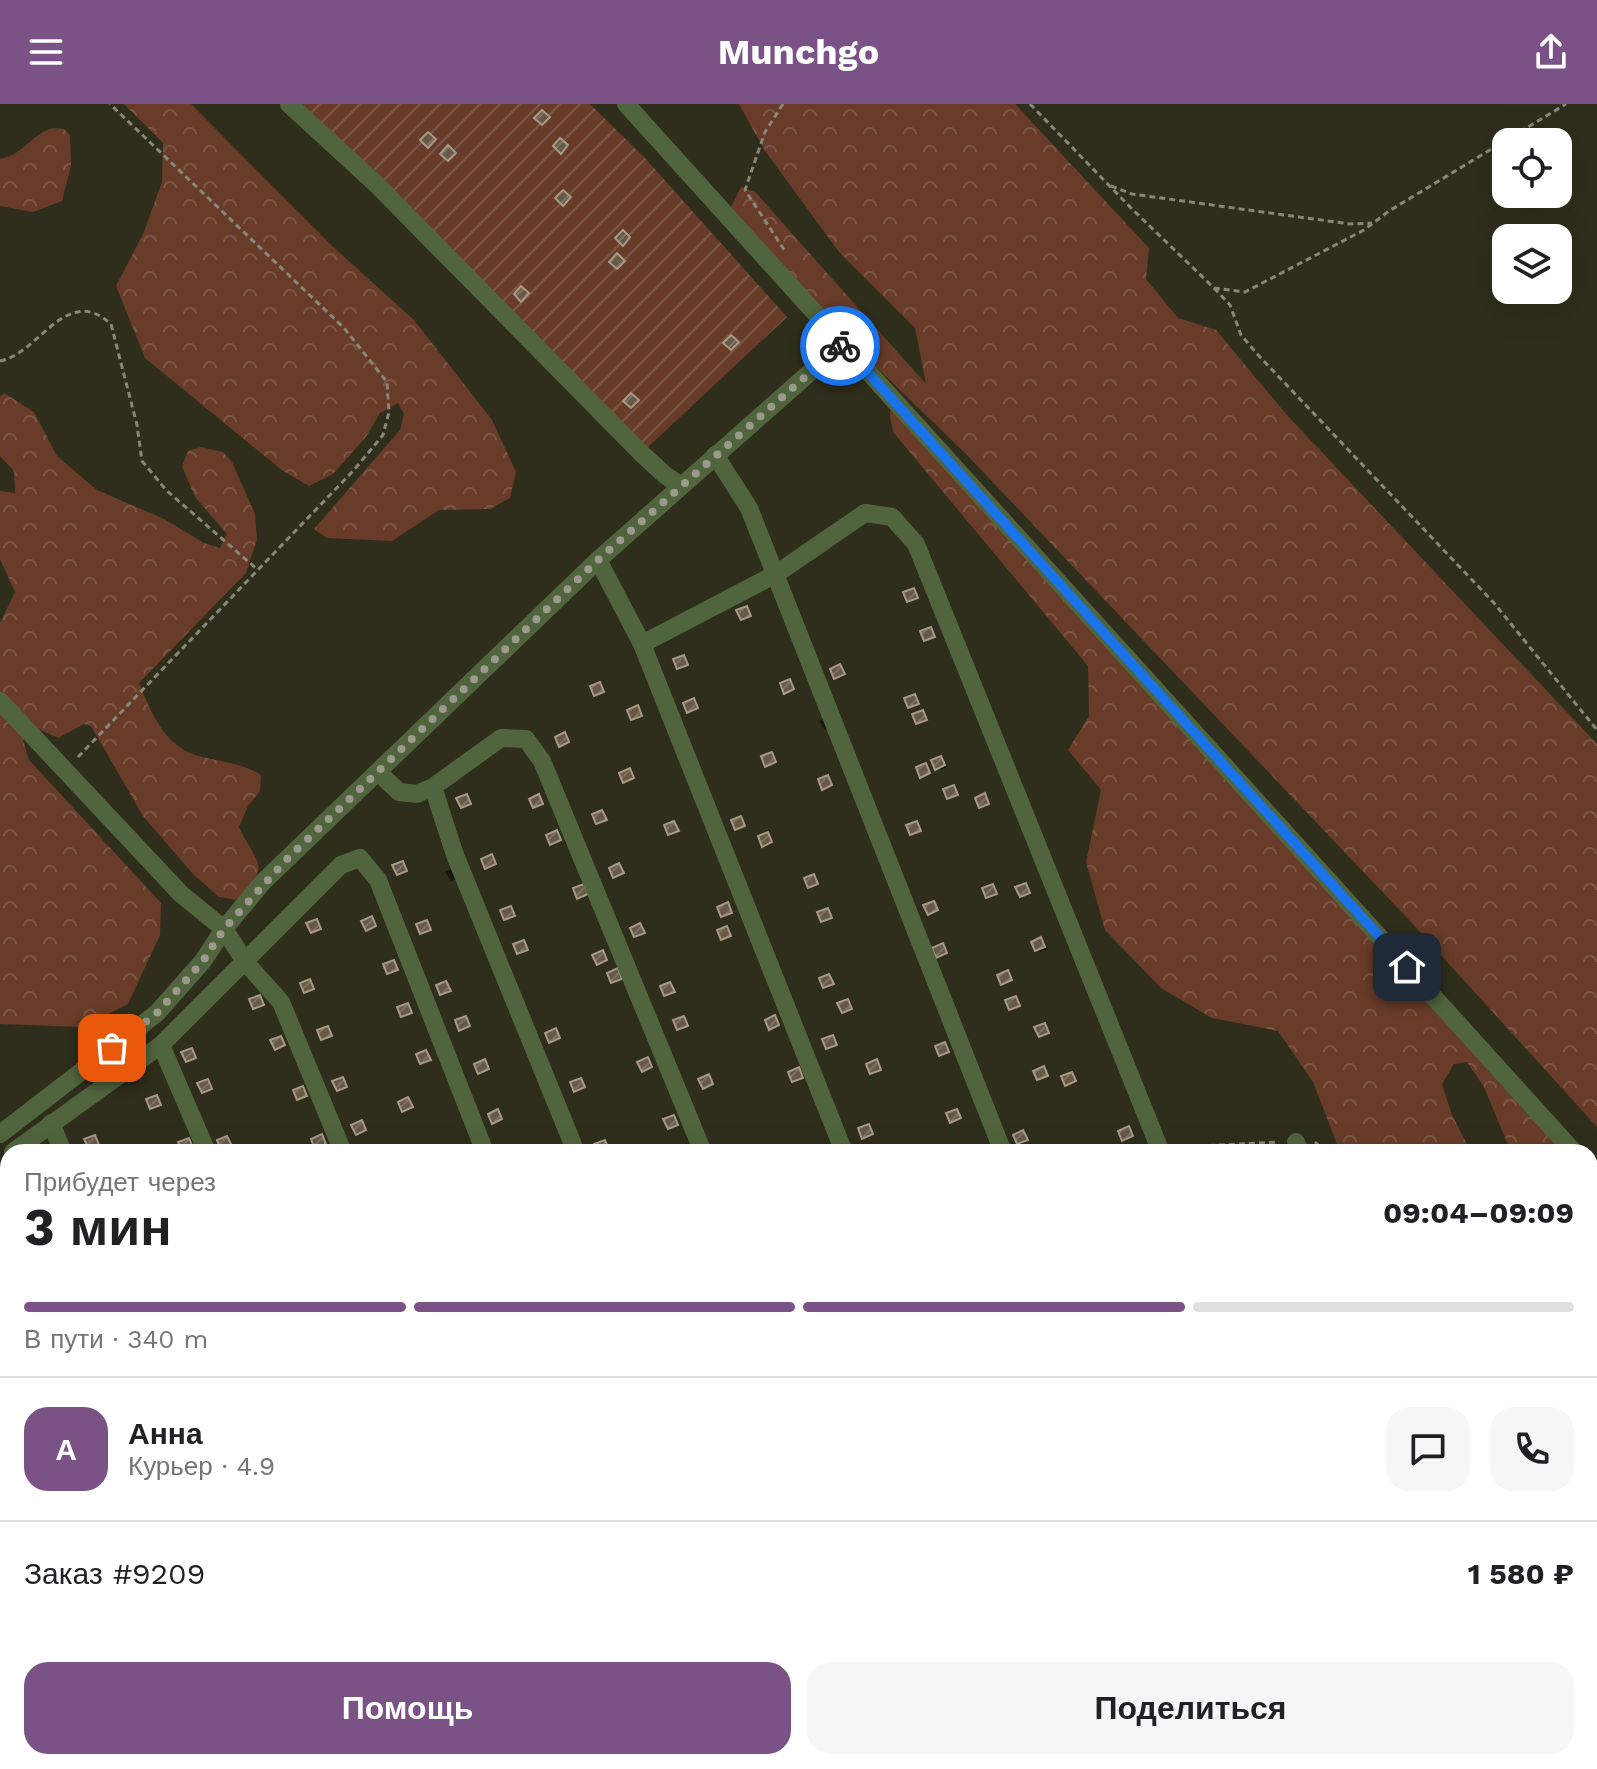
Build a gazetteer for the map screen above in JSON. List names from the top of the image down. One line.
{"page":{"header":"Munchgo","heading":["3 мин","Прибудет через","09:04–09:09"],"panel":["Анна","Курьер · 4.9","Заказ #9209","1 580 ₽"],"bar":"В пути · 340 m","round":"А","buttons":["Помощь","Поделиться"]}}
